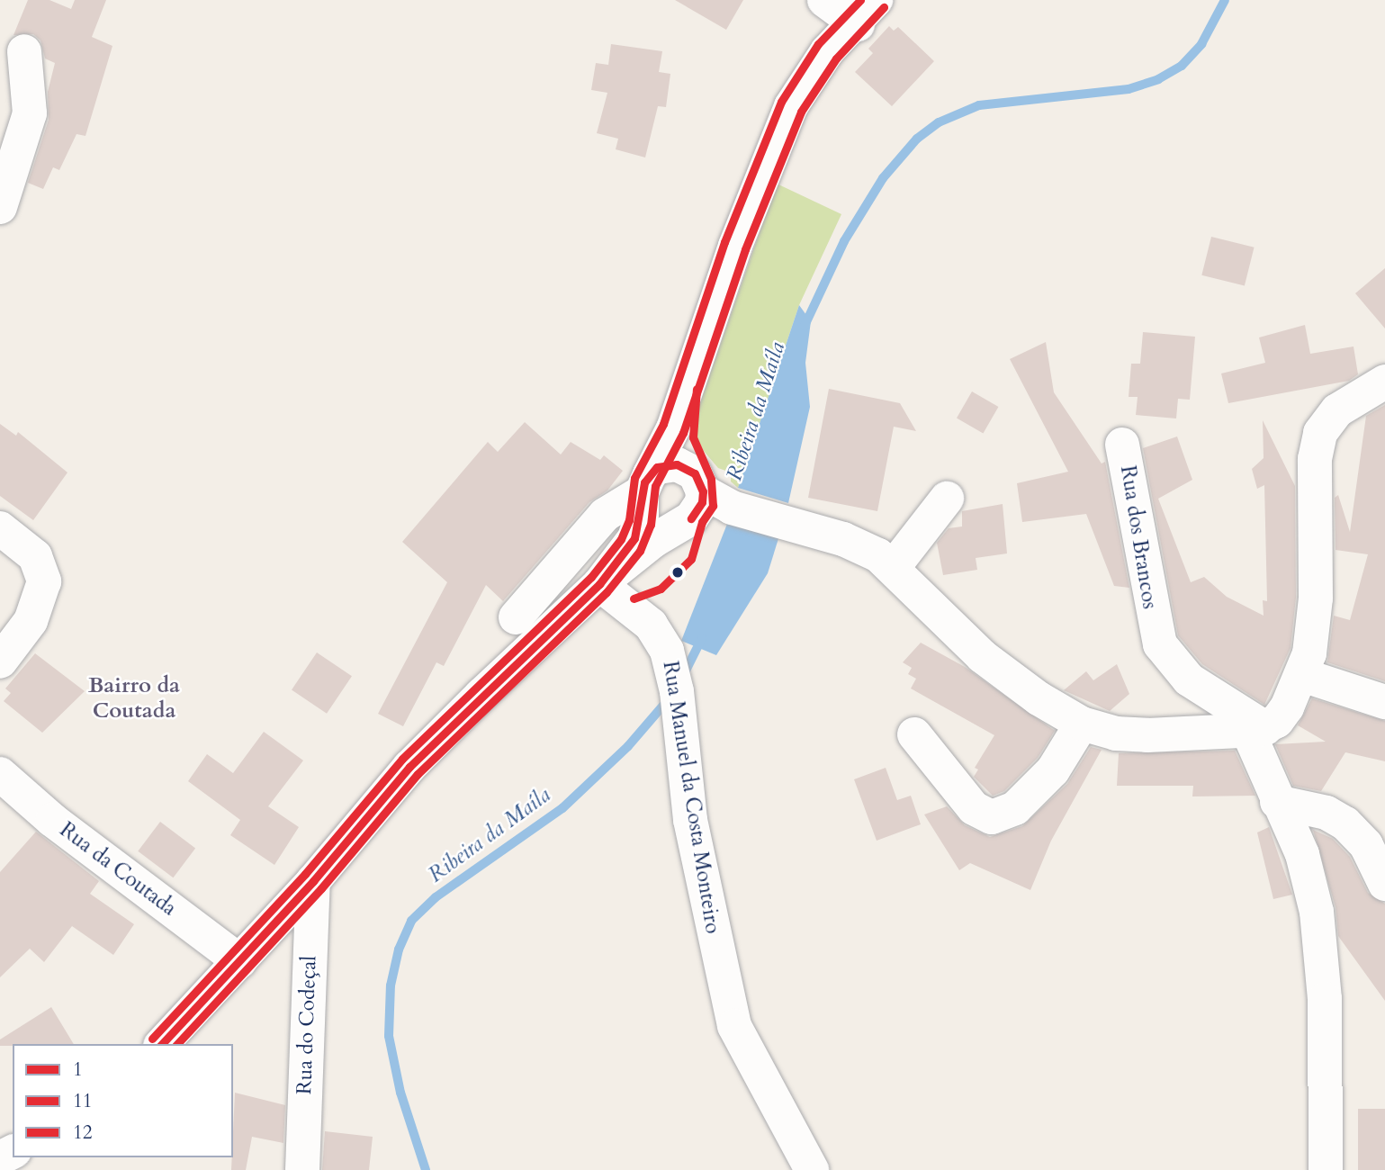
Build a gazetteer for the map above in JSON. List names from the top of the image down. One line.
{"streets":{"street":["Rua dos Brancos","Rua Manuel da Costa Monteiro","Rua da Coutada","Rua do Codeçal"]},"districts":["Bairro da Coutada"],"water":["Ribeira da Maíla"],"lines":["transit line 12","transit line 11","transit line 1"],"legend":["1","11","12"]}
